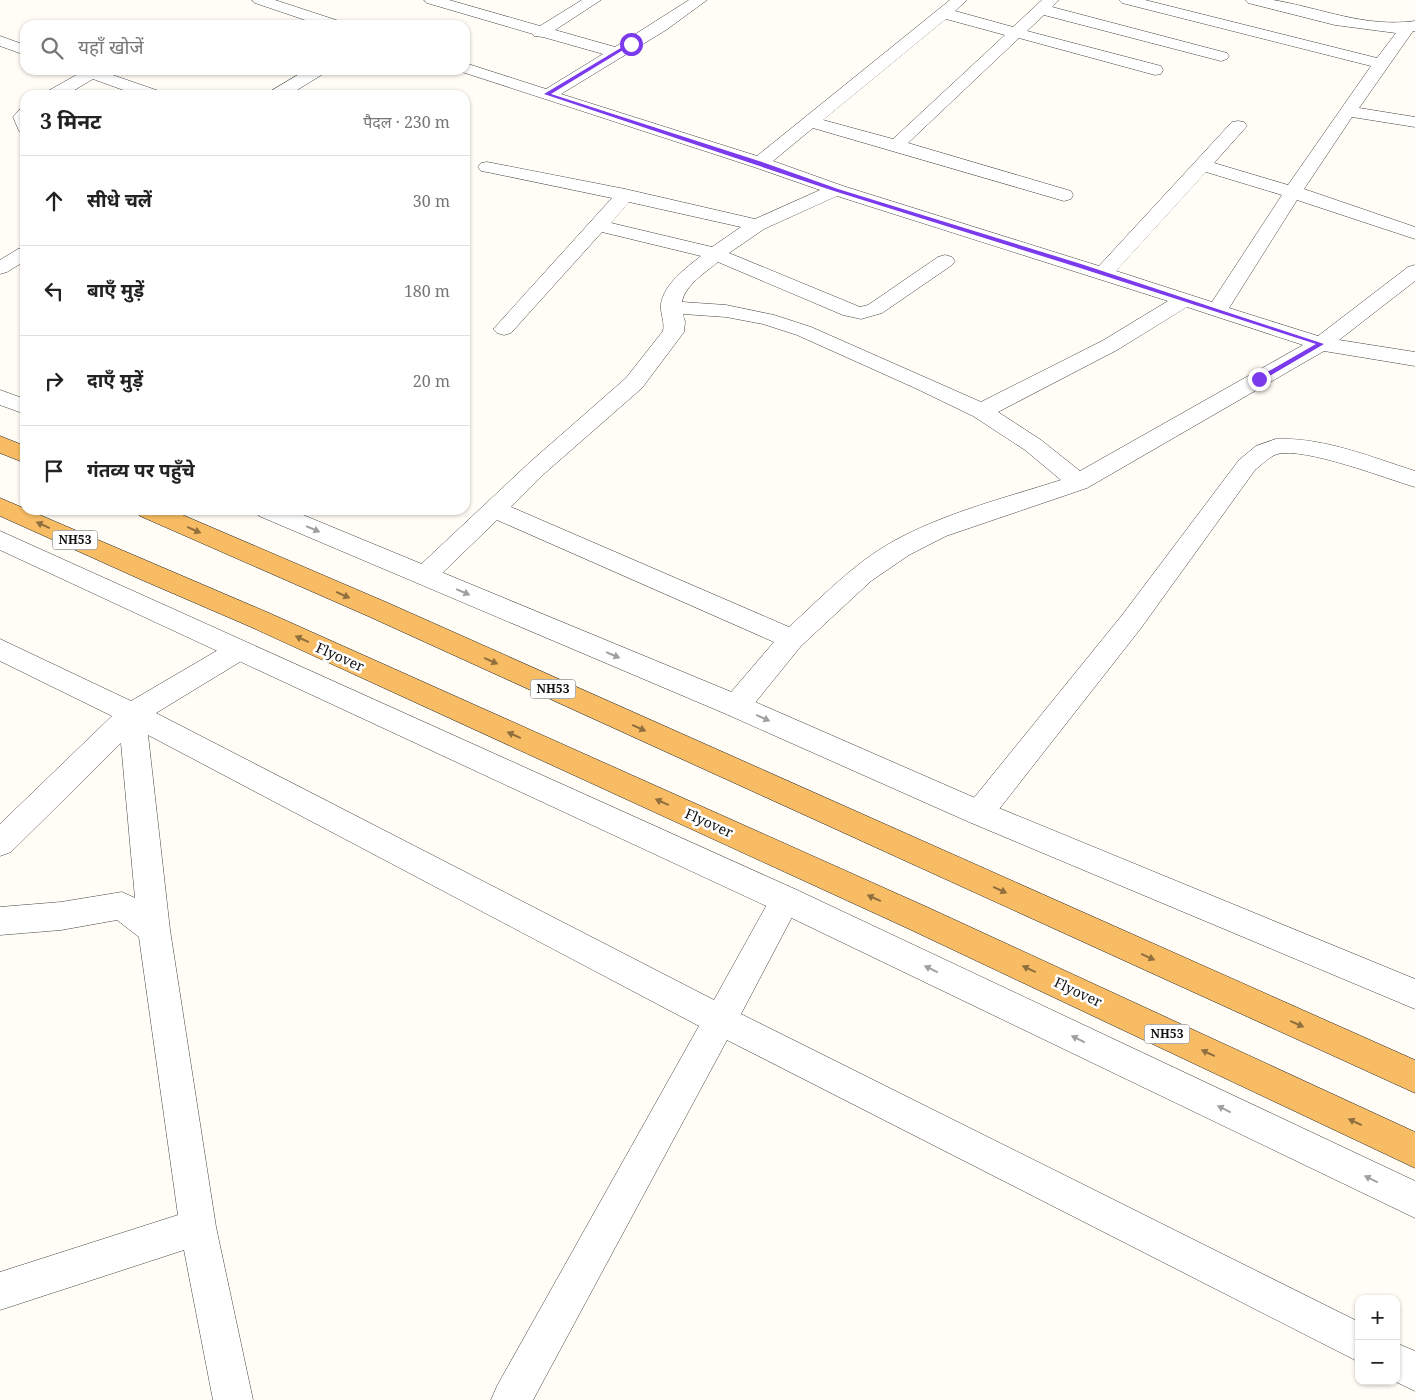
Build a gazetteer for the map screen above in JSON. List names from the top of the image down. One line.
{"streets":{"highway":["NH53","Flyover"]},"page":{"search":"यहाँ खोजें","heading":["3 मिनट","पैदल · 230 m"],"list":[["सीधे चलें","30 m"],["बाएँ मुड़ें","180 m"],["दाएँ मुड़ें","20 m"],"गंतव्य पर पहुँचे"],"map_buttons":["+","−"]}}
